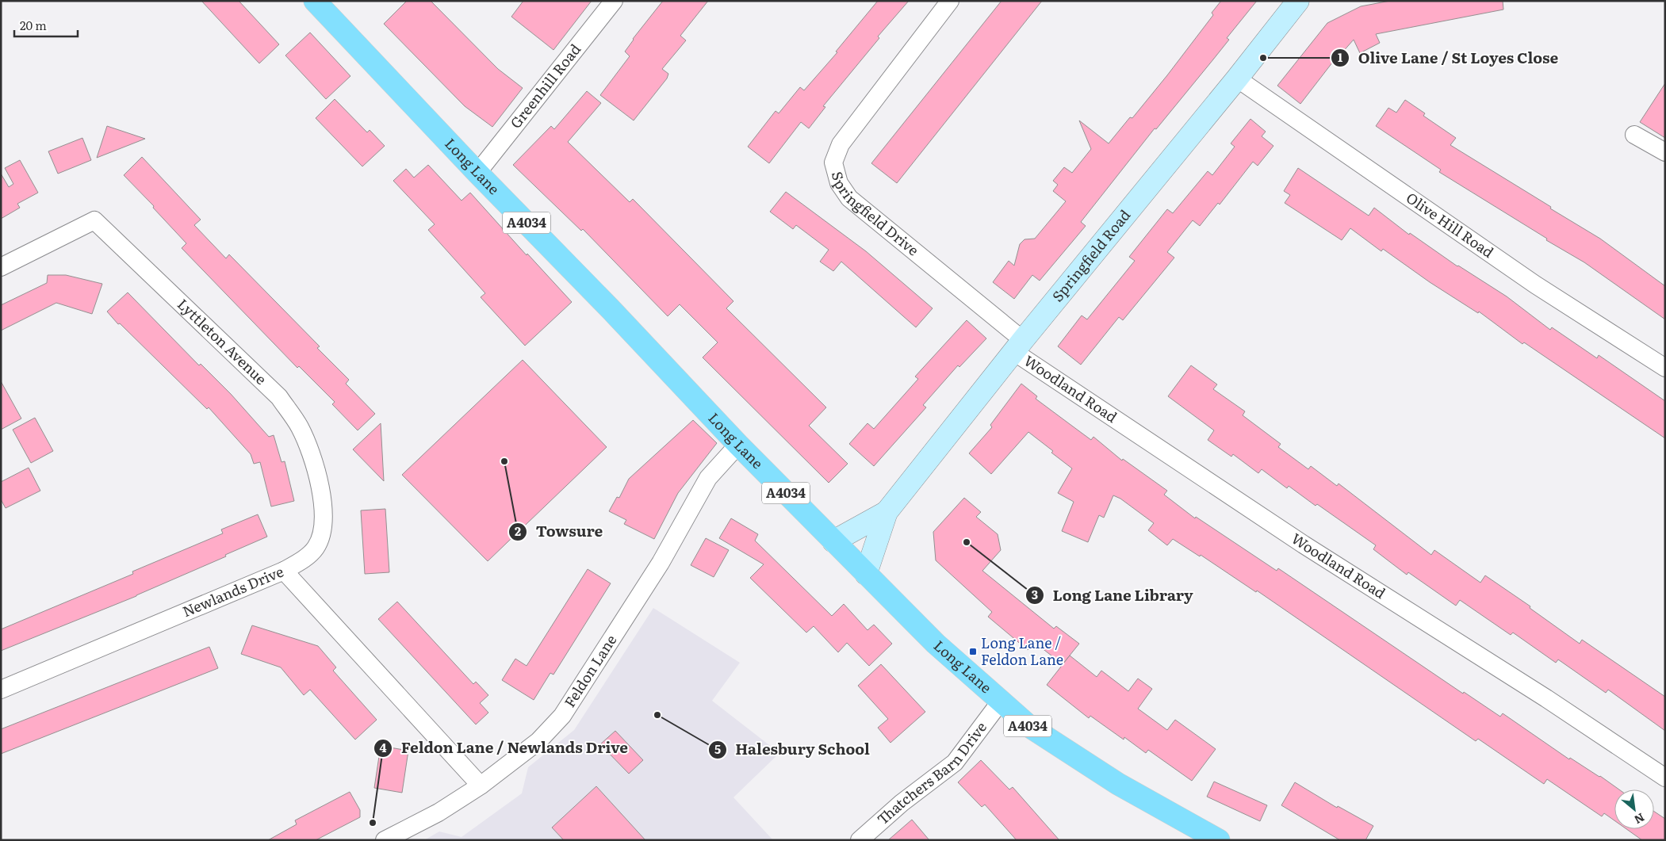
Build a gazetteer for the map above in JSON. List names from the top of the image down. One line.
{"streets":{"main road":["Long Lane","A4034"],"street":["Greenhill Road","Springfield Drive","Olive Hill Road","Springfield Road","Lyttleton Avenue","Woodland Road","Newlands Drive","Feldon Lane","Thatchers Barn Drive"]},"crossings":[["Greenhill Road","Long Lane"],["Long Lane","Springfield Road"],["Long Lane","Feldon Lane"],["Long Lane","Thatchers Barn Drive"],["Springfield Drive","Springfield Road"],["Springfield Drive","Woodland Road"],["Olive Hill Road","Springfield Road"],["Springfield Road","Woodland Road"],["Lyttleton Avenue","Newlands Drive"],["Newlands Drive","Feldon Lane"]],"places":{"other":["Olive Lane / St Loyes Close","Towsure","Long Lane Library","Halesbury School","Feldon Lane / Newlands Drive"],"transit":["Long Lane / Feldon Lane"]},"scale_bar":"20 m","north":"bottom right"}
